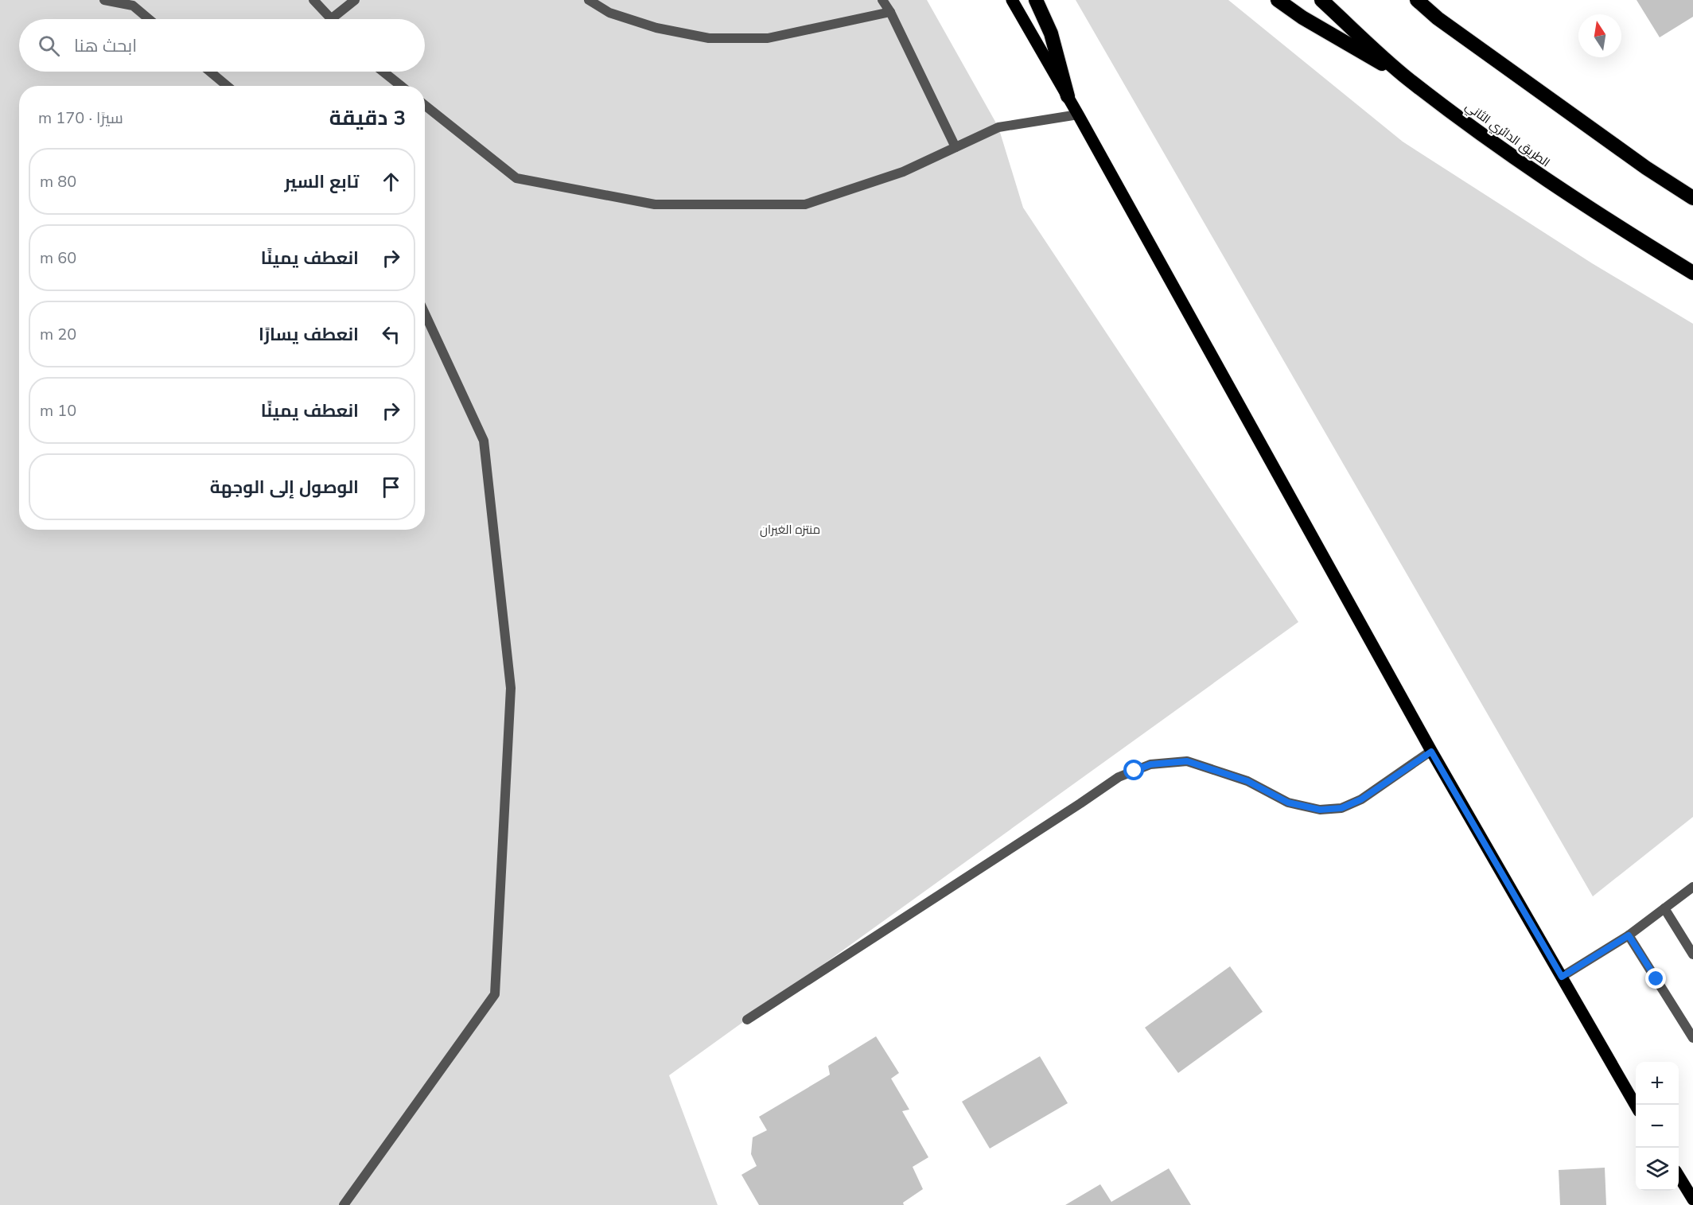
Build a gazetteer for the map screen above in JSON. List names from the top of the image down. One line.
{"streets":{"highway":["الطريق الدائري الثاني"]},"parks":["منتزه الغيران"],"north":"top","page":{"search":"ابحث هنا","heading":["3 دقيقة","سيرًا · 170 m"],"list":[["تابع السير","80 m"],["انعطف يمينًا","60 m"],["انعطف يسارًا","20 m"],["انعطف يمينًا","10 m"],"الوصول إلى الوجهة"],"map_buttons":["+","−"]}}
